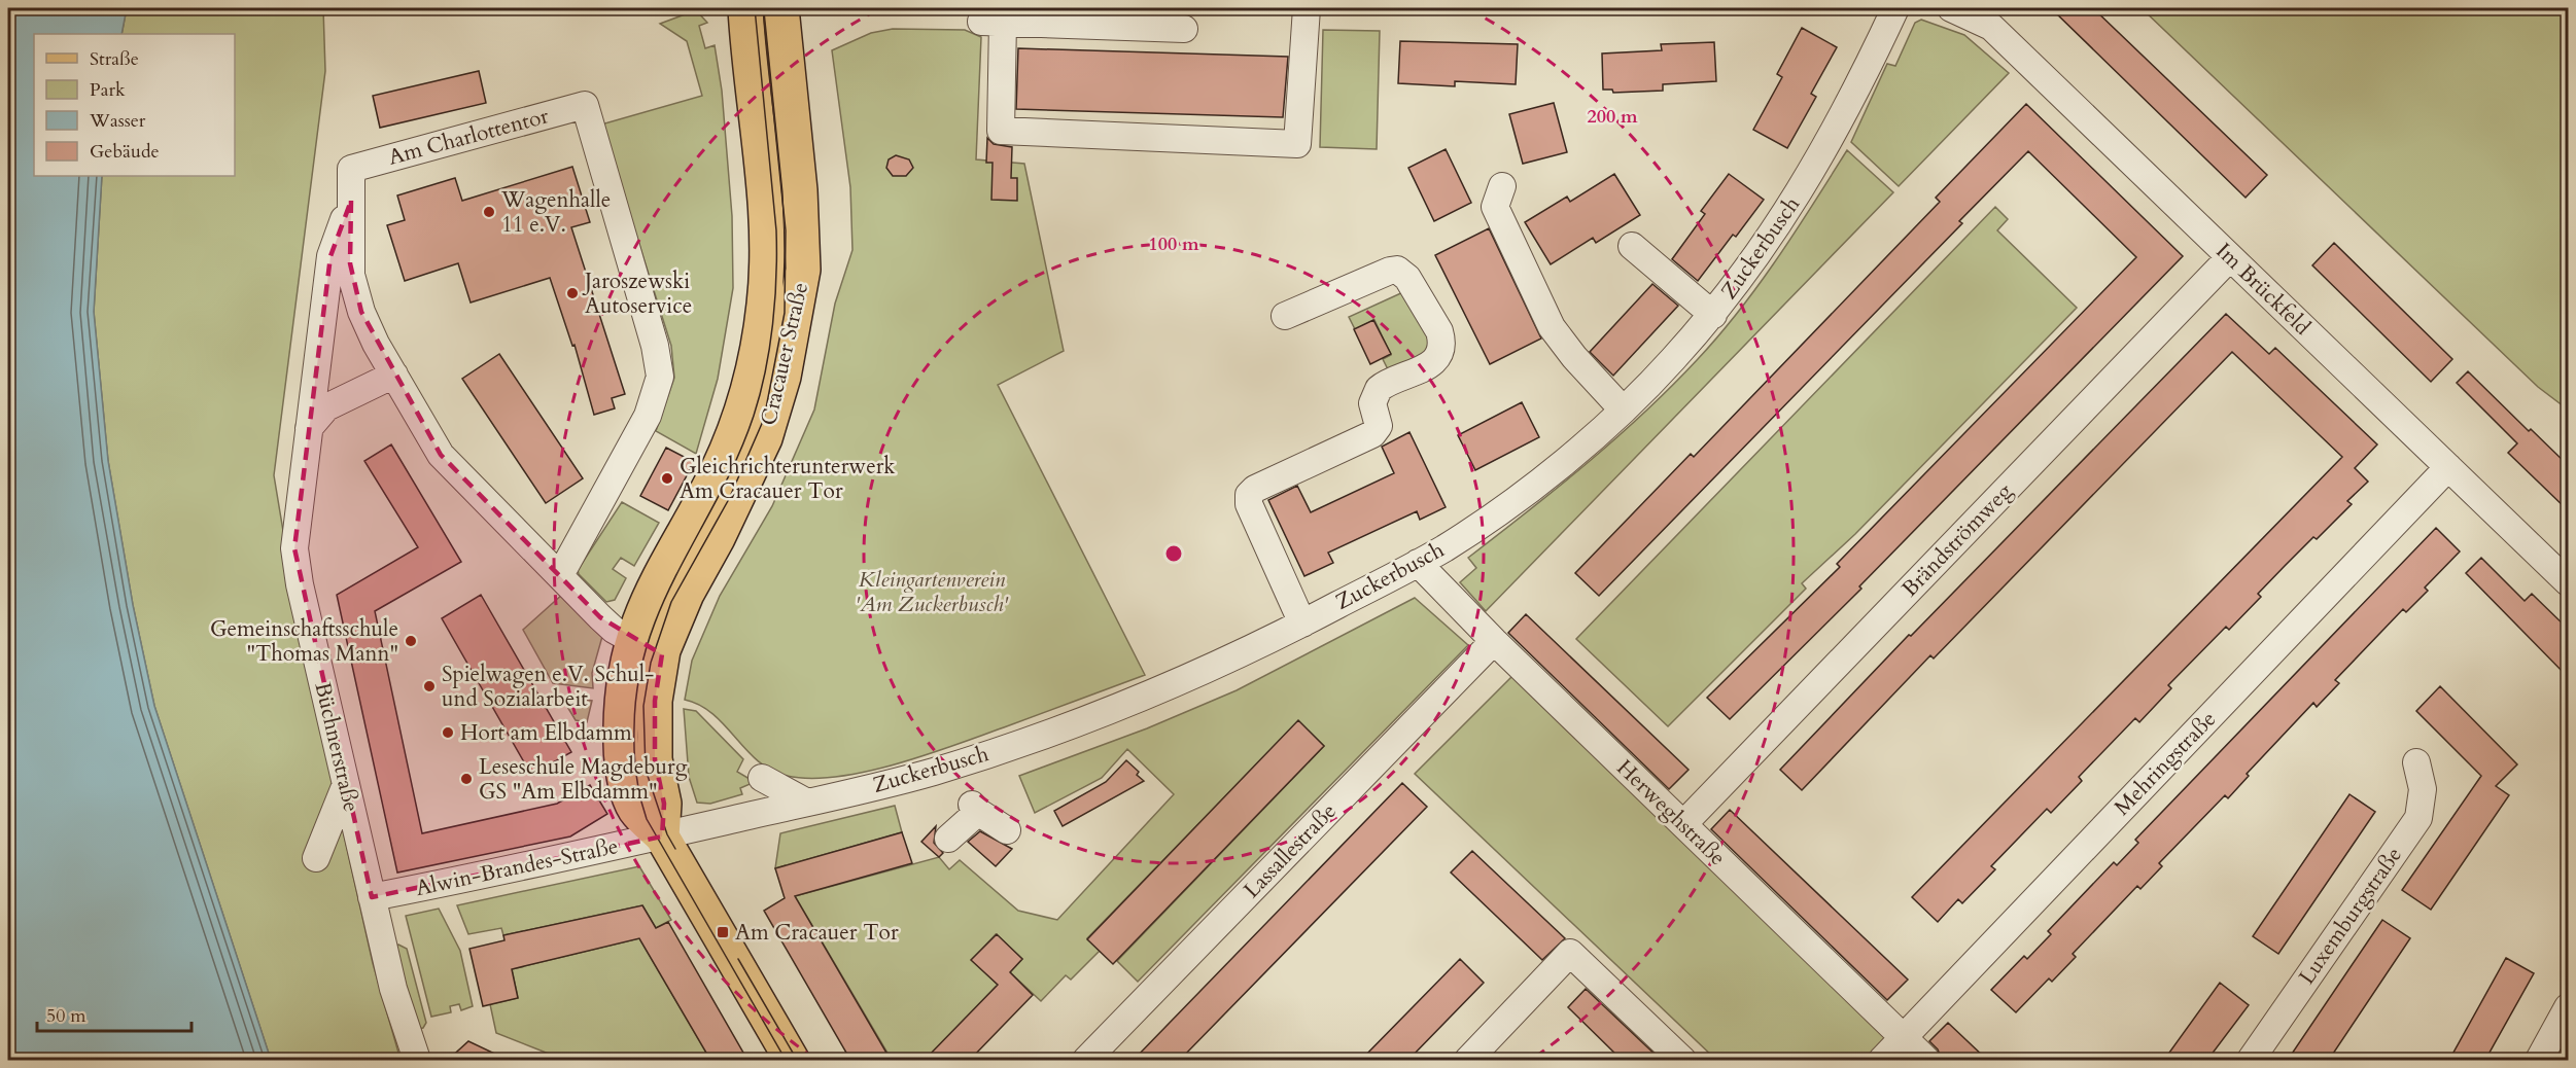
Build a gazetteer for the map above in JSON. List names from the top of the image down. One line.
{"streets":{"main road":["Cracauer Straße"],"street":["Am Charlottentor","Zuckerbusch","Im Brückfeld","Brändströmweg","Büchnerstraße","Mehringstraße","Herweghstraße","Lassallestraße","Alwin-Brandes-Straße","Luxemburgstraße"]},"crossings":[["Am Charlottentor","Büchnerstraße"],["Zuckerbusch","Cracauer Straße"],["Zuckerbusch","Herweghstraße"],["Zuckerbusch","Alwin-Brandes-Straße"],["Im Brückfeld","Brändströmweg"],["Im Brückfeld","Mehringstraße"],["Cracauer Straße","Alwin-Brandes-Straße"],["Brändströmweg","Herweghstraße"],["Büchnerstraße","Alwin-Brandes-Straße"],["Mehringstraße","Herweghstraße"],["Herweghstraße","Lassallestraße"]],"parks":["Kleingartenverein 'Am Zuckerbusch'"],"places":{"other":["Wagenhalle 11 e.V.","Jaroszewski Autoservice","Gleichrichterunterwerk Am Cracauer Tor","Gemeinschaftsschule \"Thomas Mann\"","Spielwagen e.V. Schul- und Sozialarbeit","Hort am Elbdamm","Leseschule Magdeburg GS \"Am Elbdamm\""],"transit":["Am Cracauer Tor"]},"legend":["Straße","Park","Wasser","Gebäude"],"scale_bar":"50 m","rings":["200 m","100 m"]}
